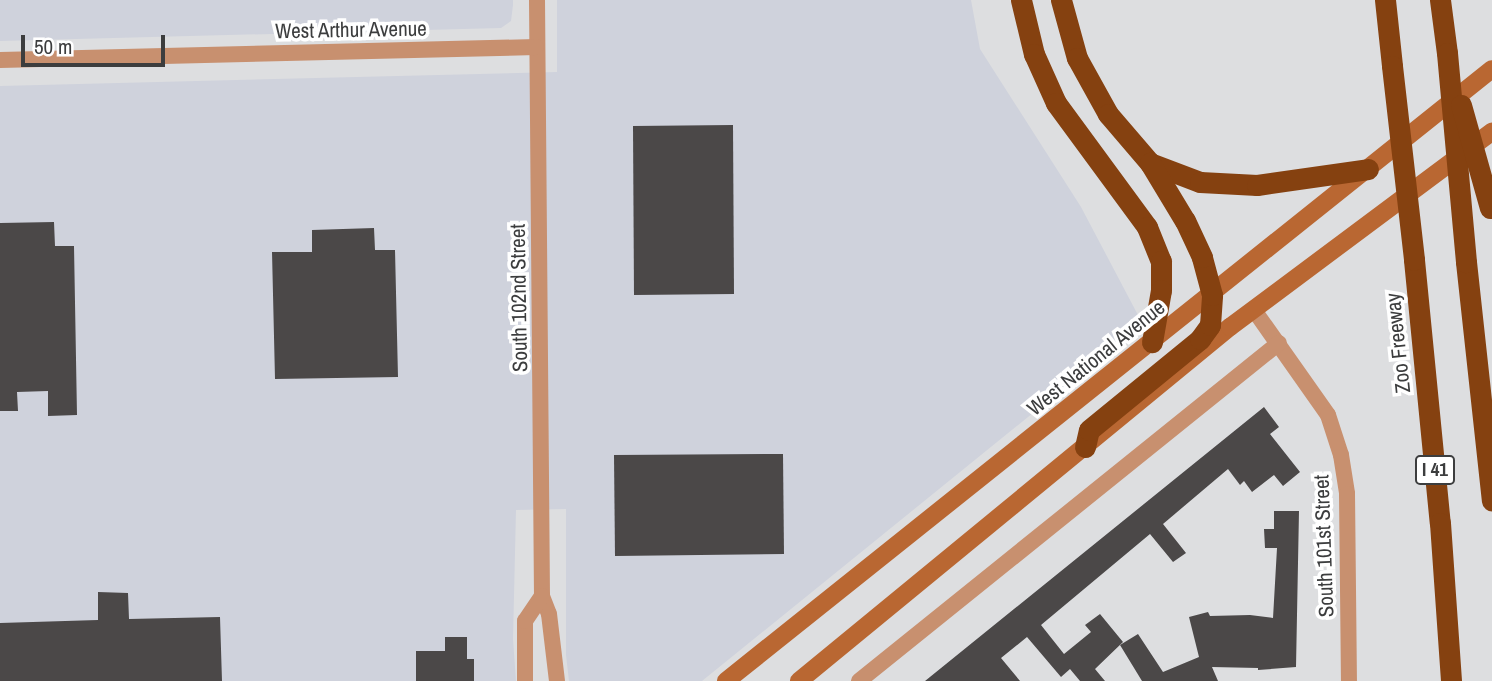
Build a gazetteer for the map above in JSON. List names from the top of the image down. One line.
{"streets":{"highway":["Zoo Freeway","I 41"],"main road":["West National Avenue"],"street":["West Arthur Avenue","South 102nd Street","South 101st Street"]},"crossings":[["West Arthur Avenue","South 102nd Street"]],"scale_bar":"50 m"}
